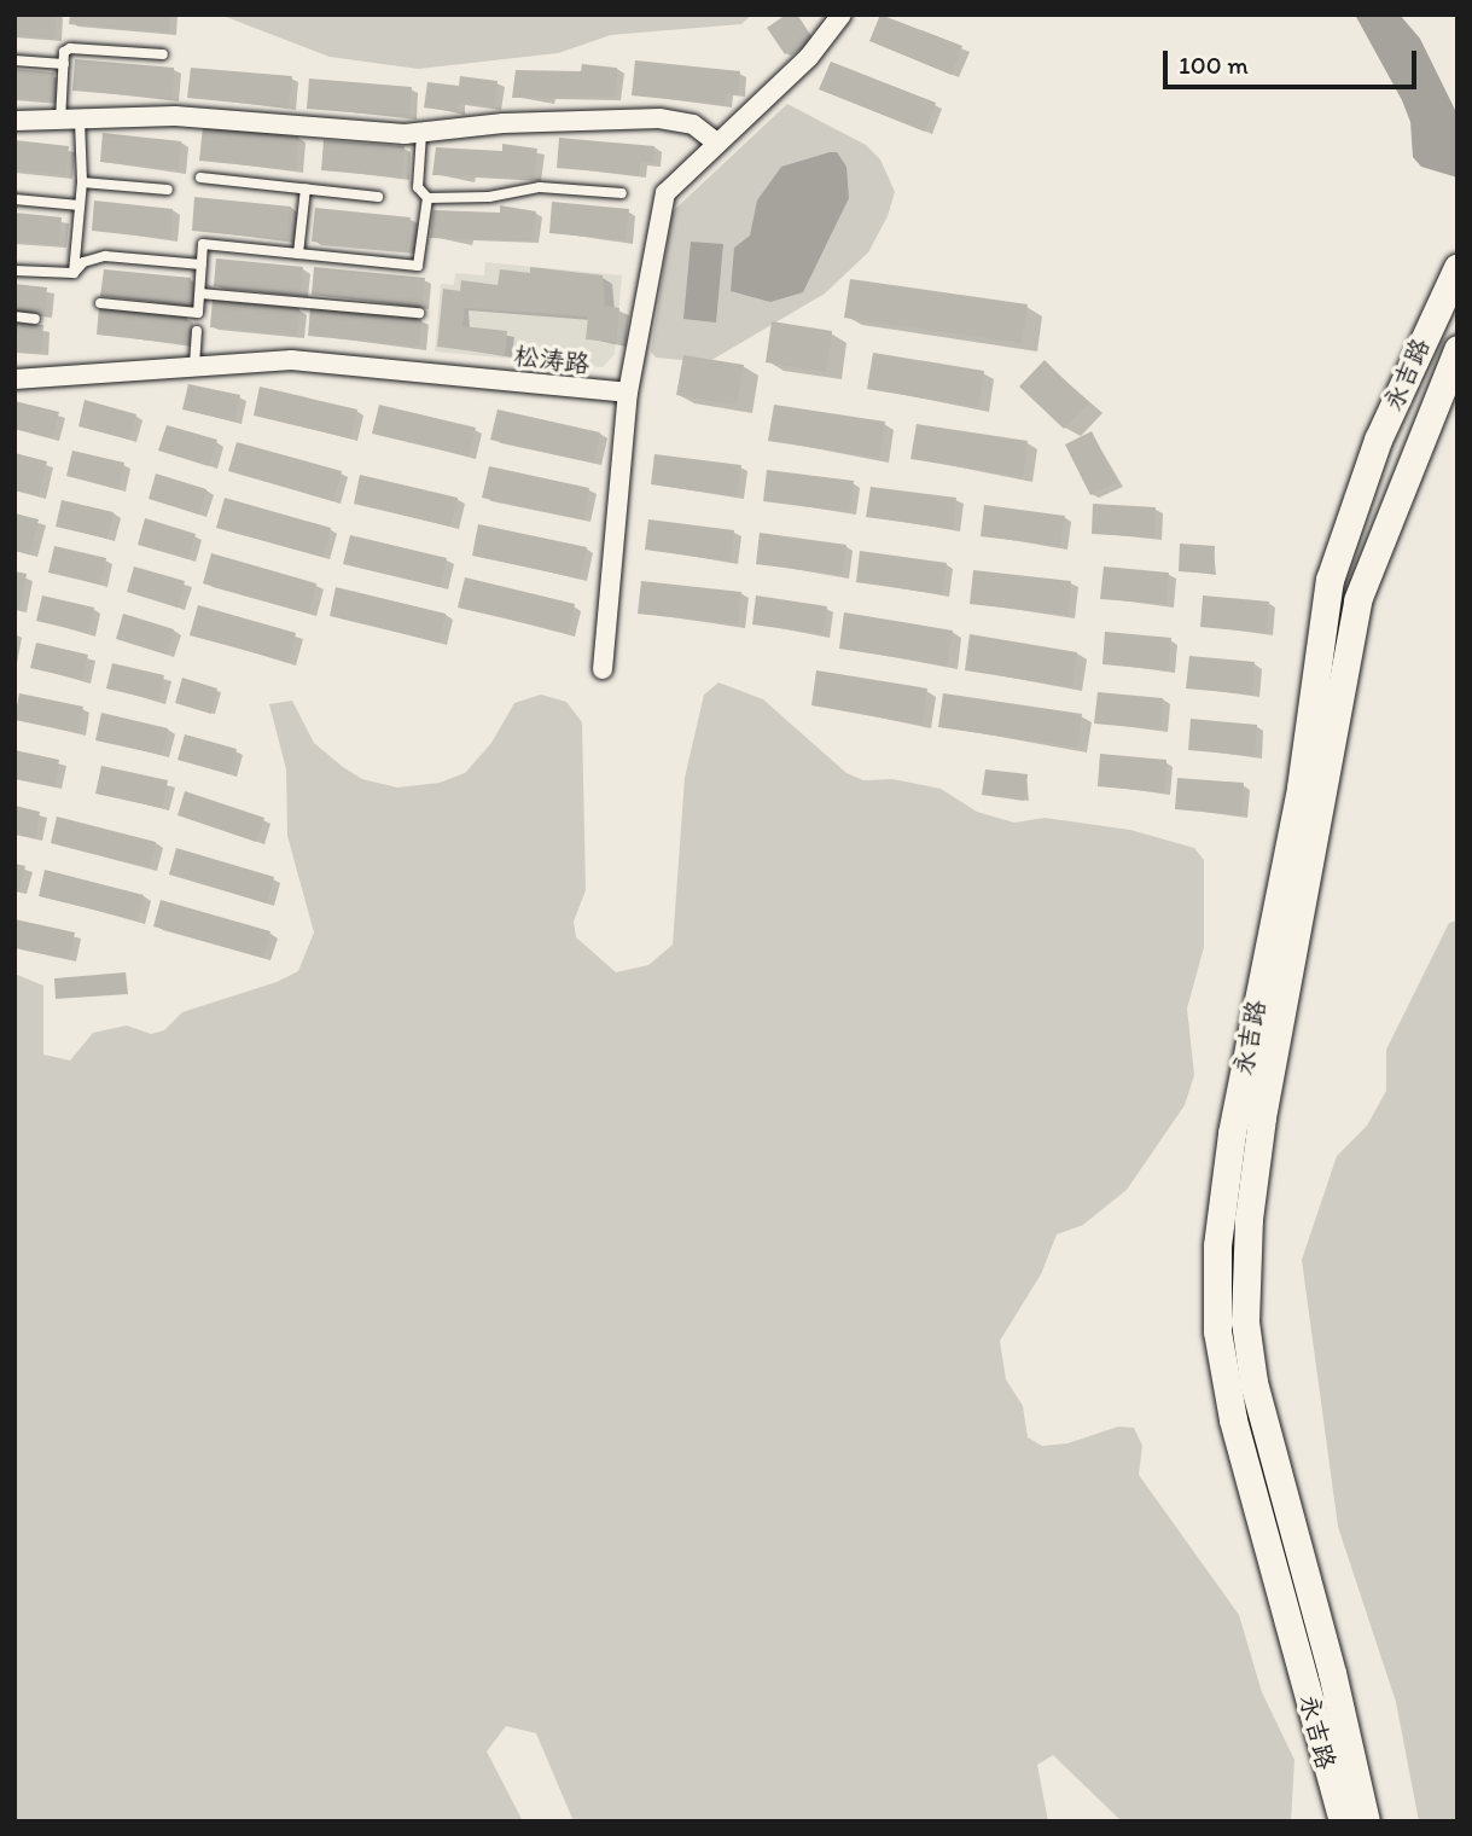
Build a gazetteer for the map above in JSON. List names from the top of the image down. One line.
{"streets":{"main road":["永吉路"],"street":["松涛路"]},"scale_bar":"100 m"}
